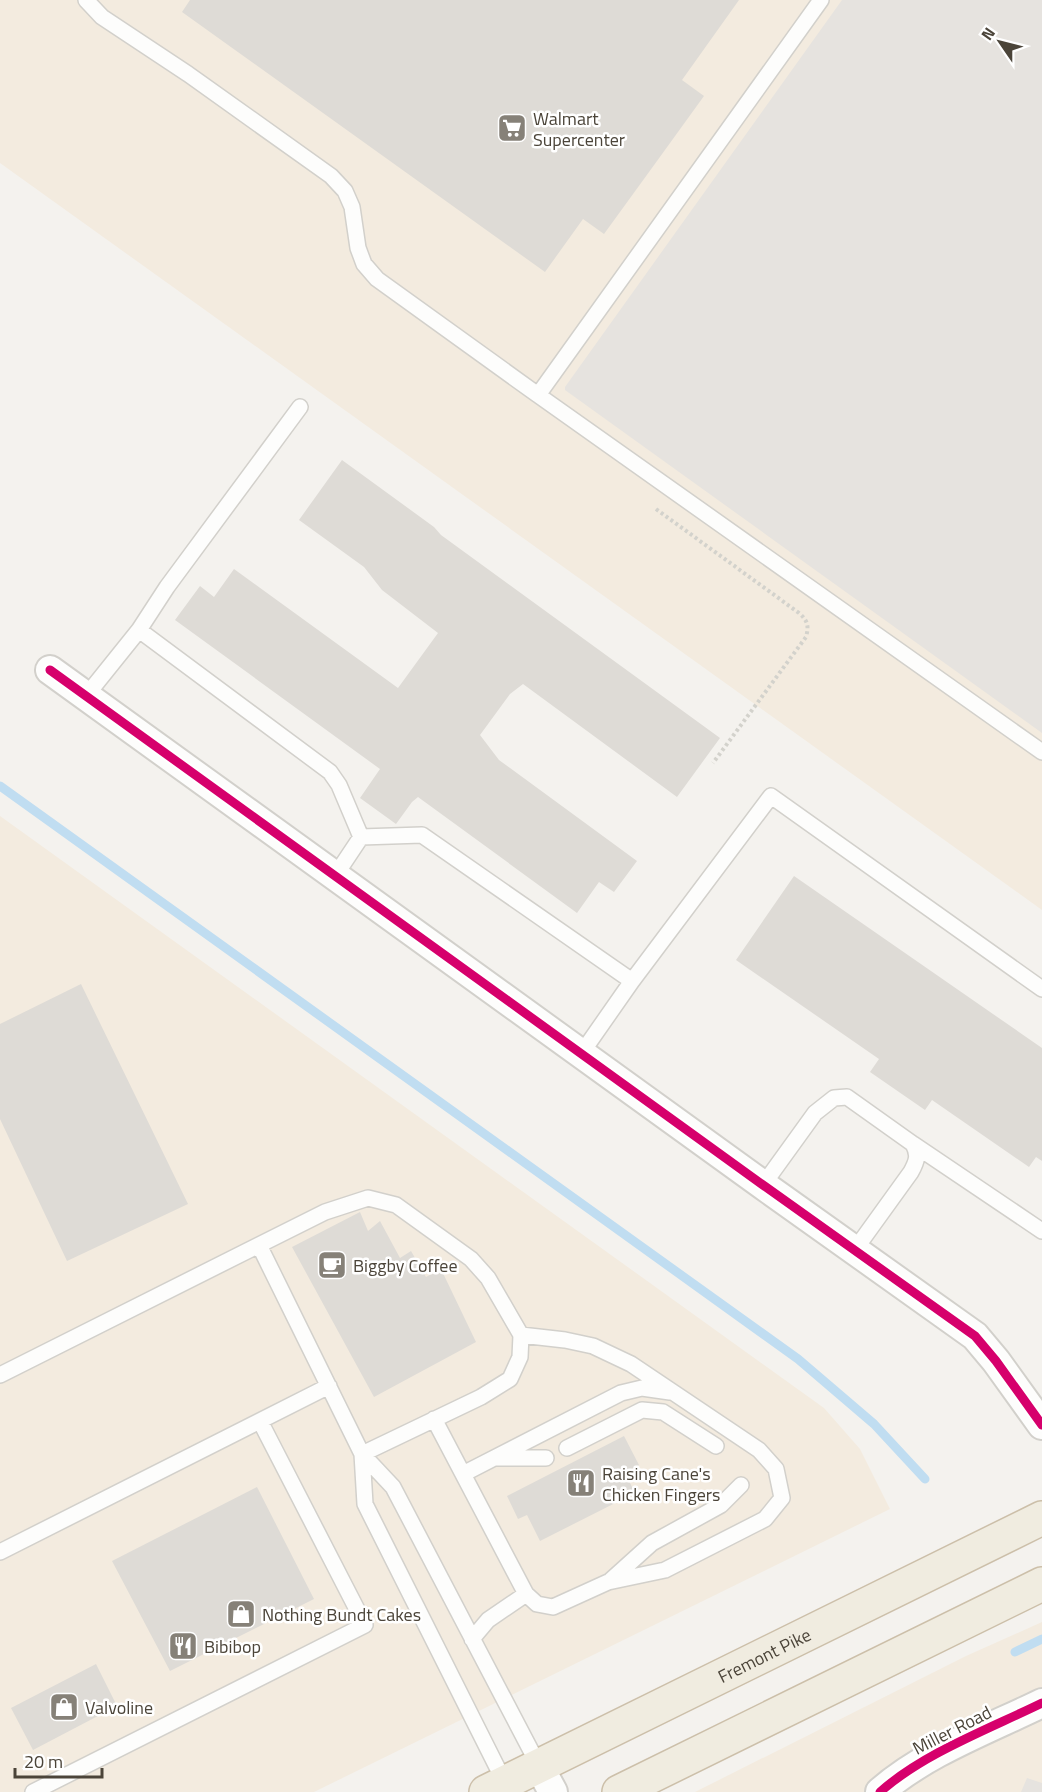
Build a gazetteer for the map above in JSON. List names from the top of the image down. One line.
{"streets":{"highway":["Fremont Pike"],"street":["Miller Road"]},"places":{"supermarket":["Walmart Supercenter"],"cafe":["Biggby Coffee"],"restaurant":["Raising Cane's Chicken Fingers","Bibibop"],"shop":["Nothing Bundt Cakes","Valvoline"]},"scale_bar":"20 m","north":"top left"}
